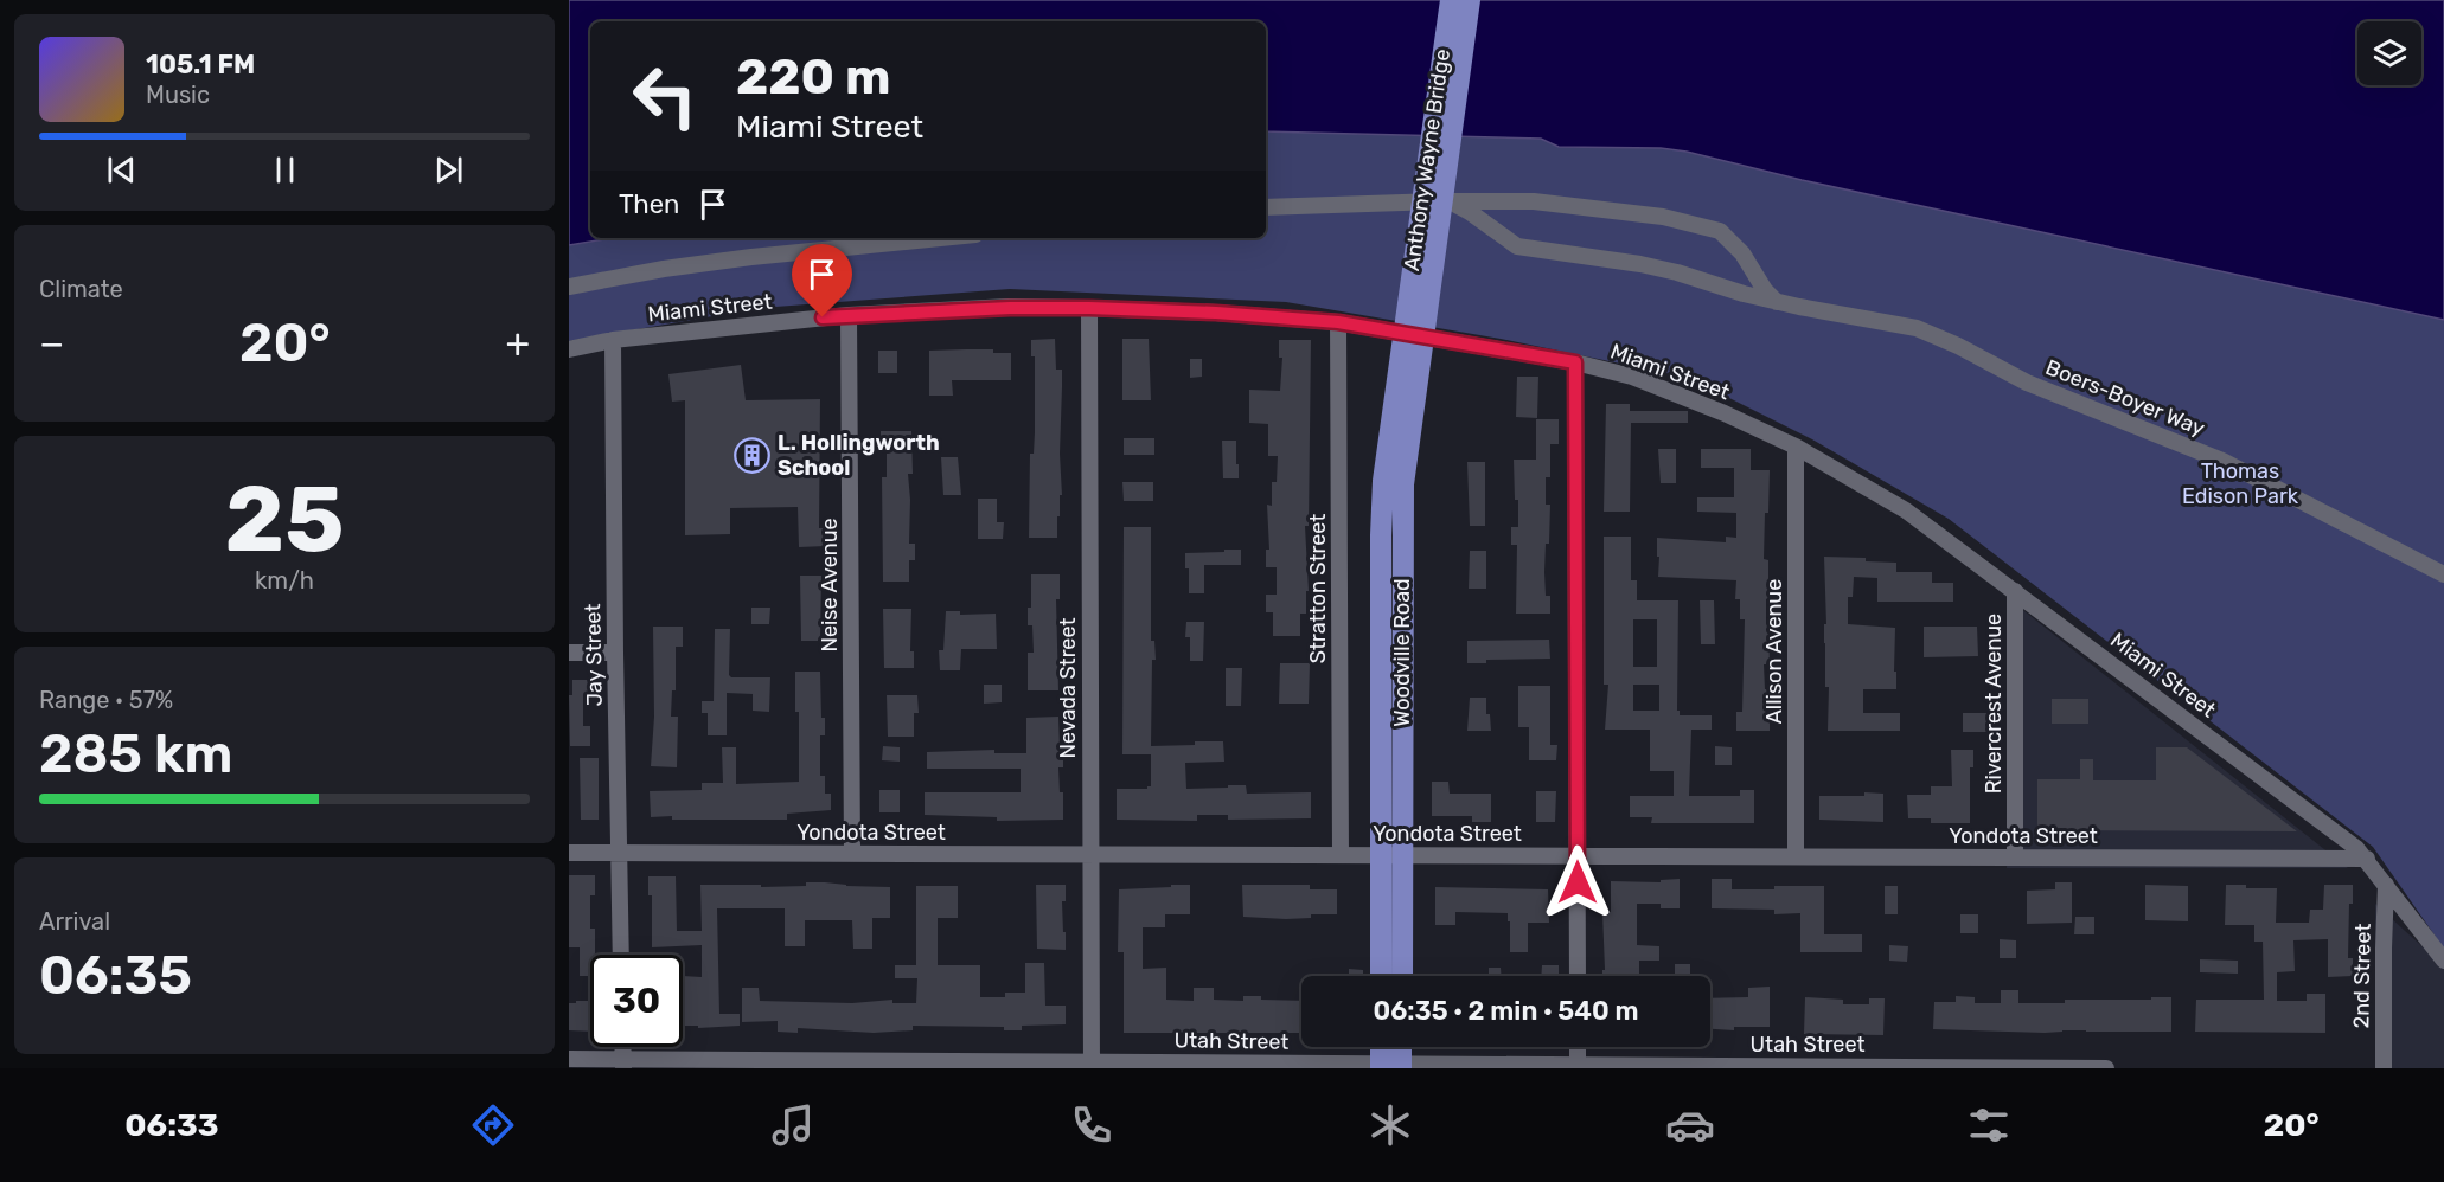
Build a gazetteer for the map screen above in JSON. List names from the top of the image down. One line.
{"streets":{"main road":["Anthony Wayne Bridge","Woodville Road"],"street":["Miami Street","Boers-Boyer Way","Neise Avenue","Stratton Street","Allison Avenue","Jay Street","Nevada Street","Rivercrest Avenue","Yondota Street","2nd Street","Utah Street"]},"crossings":[["Anthony Wayne Bridge","Woodville Road"],["Miami Street","Neise Avenue"],["Miami Street","Stratton Street"],["Miami Street","Allison Avenue"],["Miami Street","Jay Street"],["Miami Street","Nevada Street"],["Miami Street","Rivercrest Avenue"],["Miami Street","Yondota Street"],["Miami Street","2nd Street"],["Neise Avenue","Yondota Street"],["Stratton Street","Yondota Street"],["Allison Avenue","Yondota Street"],["Jay Street","Yondota Street"],["Nevada Street","Yondota Street"],["Nevada Street","Utah Street"],["Rivercrest Avenue","Yondota Street"]],"parks":["Thomas Edison Park"],"places":{"building":["L. Hollingworth School"]},"page":{"turn":["220 m","Miami Street"],"song":["105.1 FM","Music"],"then":"Then","tile":["Climate",["25","km/h"],["Range · 57%","285 km"],["Arrival","06:35"]],"heat":["−","20°","+"],"limit":"30","trip":"06:35 · 2 min · 540 m","tabs":["06:33","20°"]}}
